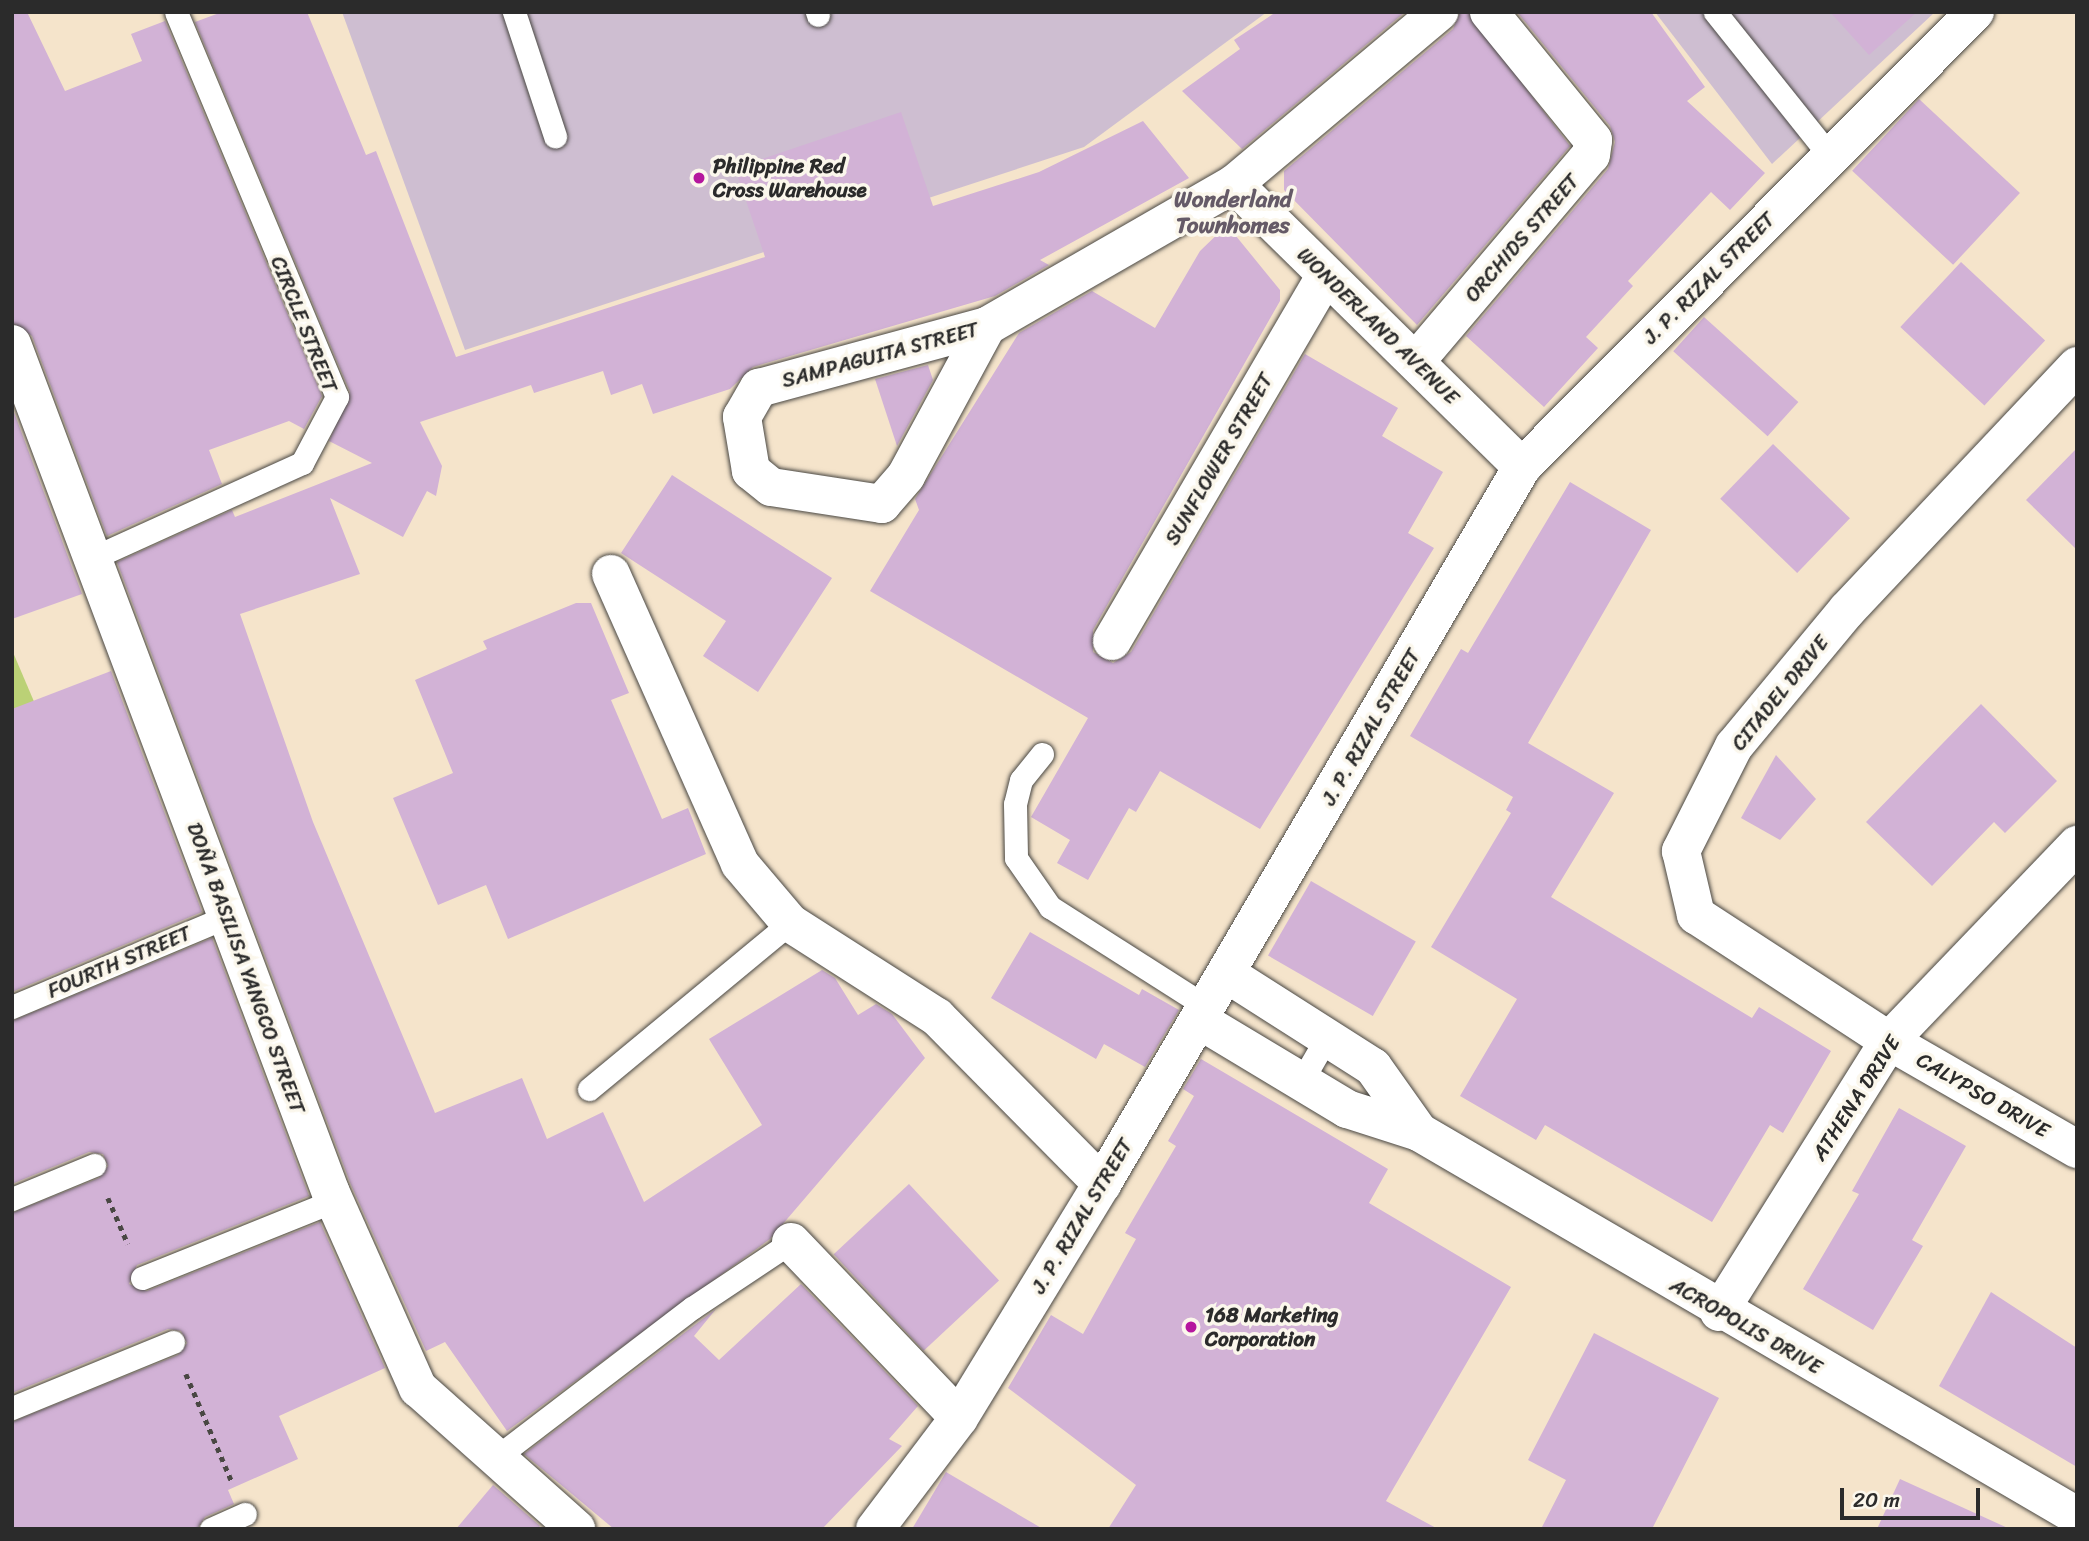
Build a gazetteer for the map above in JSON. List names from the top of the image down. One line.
{"streets":{"street":["ORCHIDS STREET","J. P. RIZAL STREET","WONDERLAND AVENUE","SAMPAGUITA STREET","SUNFLOWER STREET","CITADEL DRIVE","DOÑA BASILISA YANGCO STREET","CALYPSO DRIVE","ATHENA DRIVE","ACROPOLIS DRIVE"],"lane":["CIRCLE STREET","FOURTH STREET"]},"crossings":[["ORCHIDS STREET","WONDERLAND AVENUE"],["J. P. RIZAL STREET","WONDERLAND AVENUE"],["J. P. RIZAL STREET","ACROPOLIS DRIVE"],["CIRCLE STREET","DOÑA BASILISA YANGCO STREET"],["WONDERLAND AVENUE","SAMPAGUITA STREET"],["WONDERLAND AVENUE","SUNFLOWER STREET"],["CITADEL DRIVE","CALYPSO DRIVE"],["CITADEL DRIVE","ATHENA DRIVE"],["FOURTH STREET","DOÑA BASILISA YANGCO STREET"],["CALYPSO DRIVE","ATHENA DRIVE"],["ATHENA DRIVE","ACROPOLIS DRIVE"]],"districts":["Wonderland Townhomes"],"places":["Philippine Red Cross Warehouse","168 Marketing Corporation"],"scale_bar":"20 m"}
